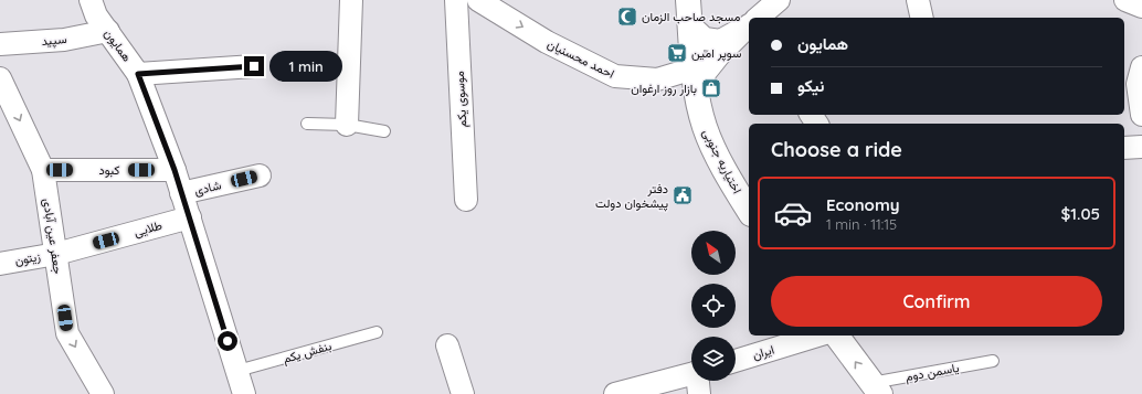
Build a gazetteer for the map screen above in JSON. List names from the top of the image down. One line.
{"streets":{"main road":["اختیاریه جنوبی"],"street":["سپید","همایون","احمد محسنیان","موسوی یکم","کبود","شادی","طلایی","جعفر عین آبادی","زیتون","ایران"],"lane":["بنفش یکم","یاسمن دوم"]},"crossings":[["سپید","همایون"],["همایون","کبود"],["همایون","شادی"],["همایون","طلایی"],["همایون","بنفش یکم"],["احمد محسنیان","اختیاریه جنوبی"],["کبود","جعفر عین آبادی"],["طلایی","جعفر عین آبادی"],["طلایی","زیتون"],["جعفر عین آبادی","زیتون"]],"one_way":["احمد محسنیان","جعفر عین آبادی"],"places":{"mosque":["مسجد صاحب الزمان"],"supermarket":["سوپر امین"],"shop":["بازار روز ارغوان"],"public building":["دفتر پیشخوان دولت"]},"north":"top left","page":{"banner":["همایون","نیکو"],"bubble":"1 min","heading":"Choose a ride","list":[{"name":"Economy","note":"1 min · 11:15","value":"$1.05"}],"buttons":"Confirm"}}
